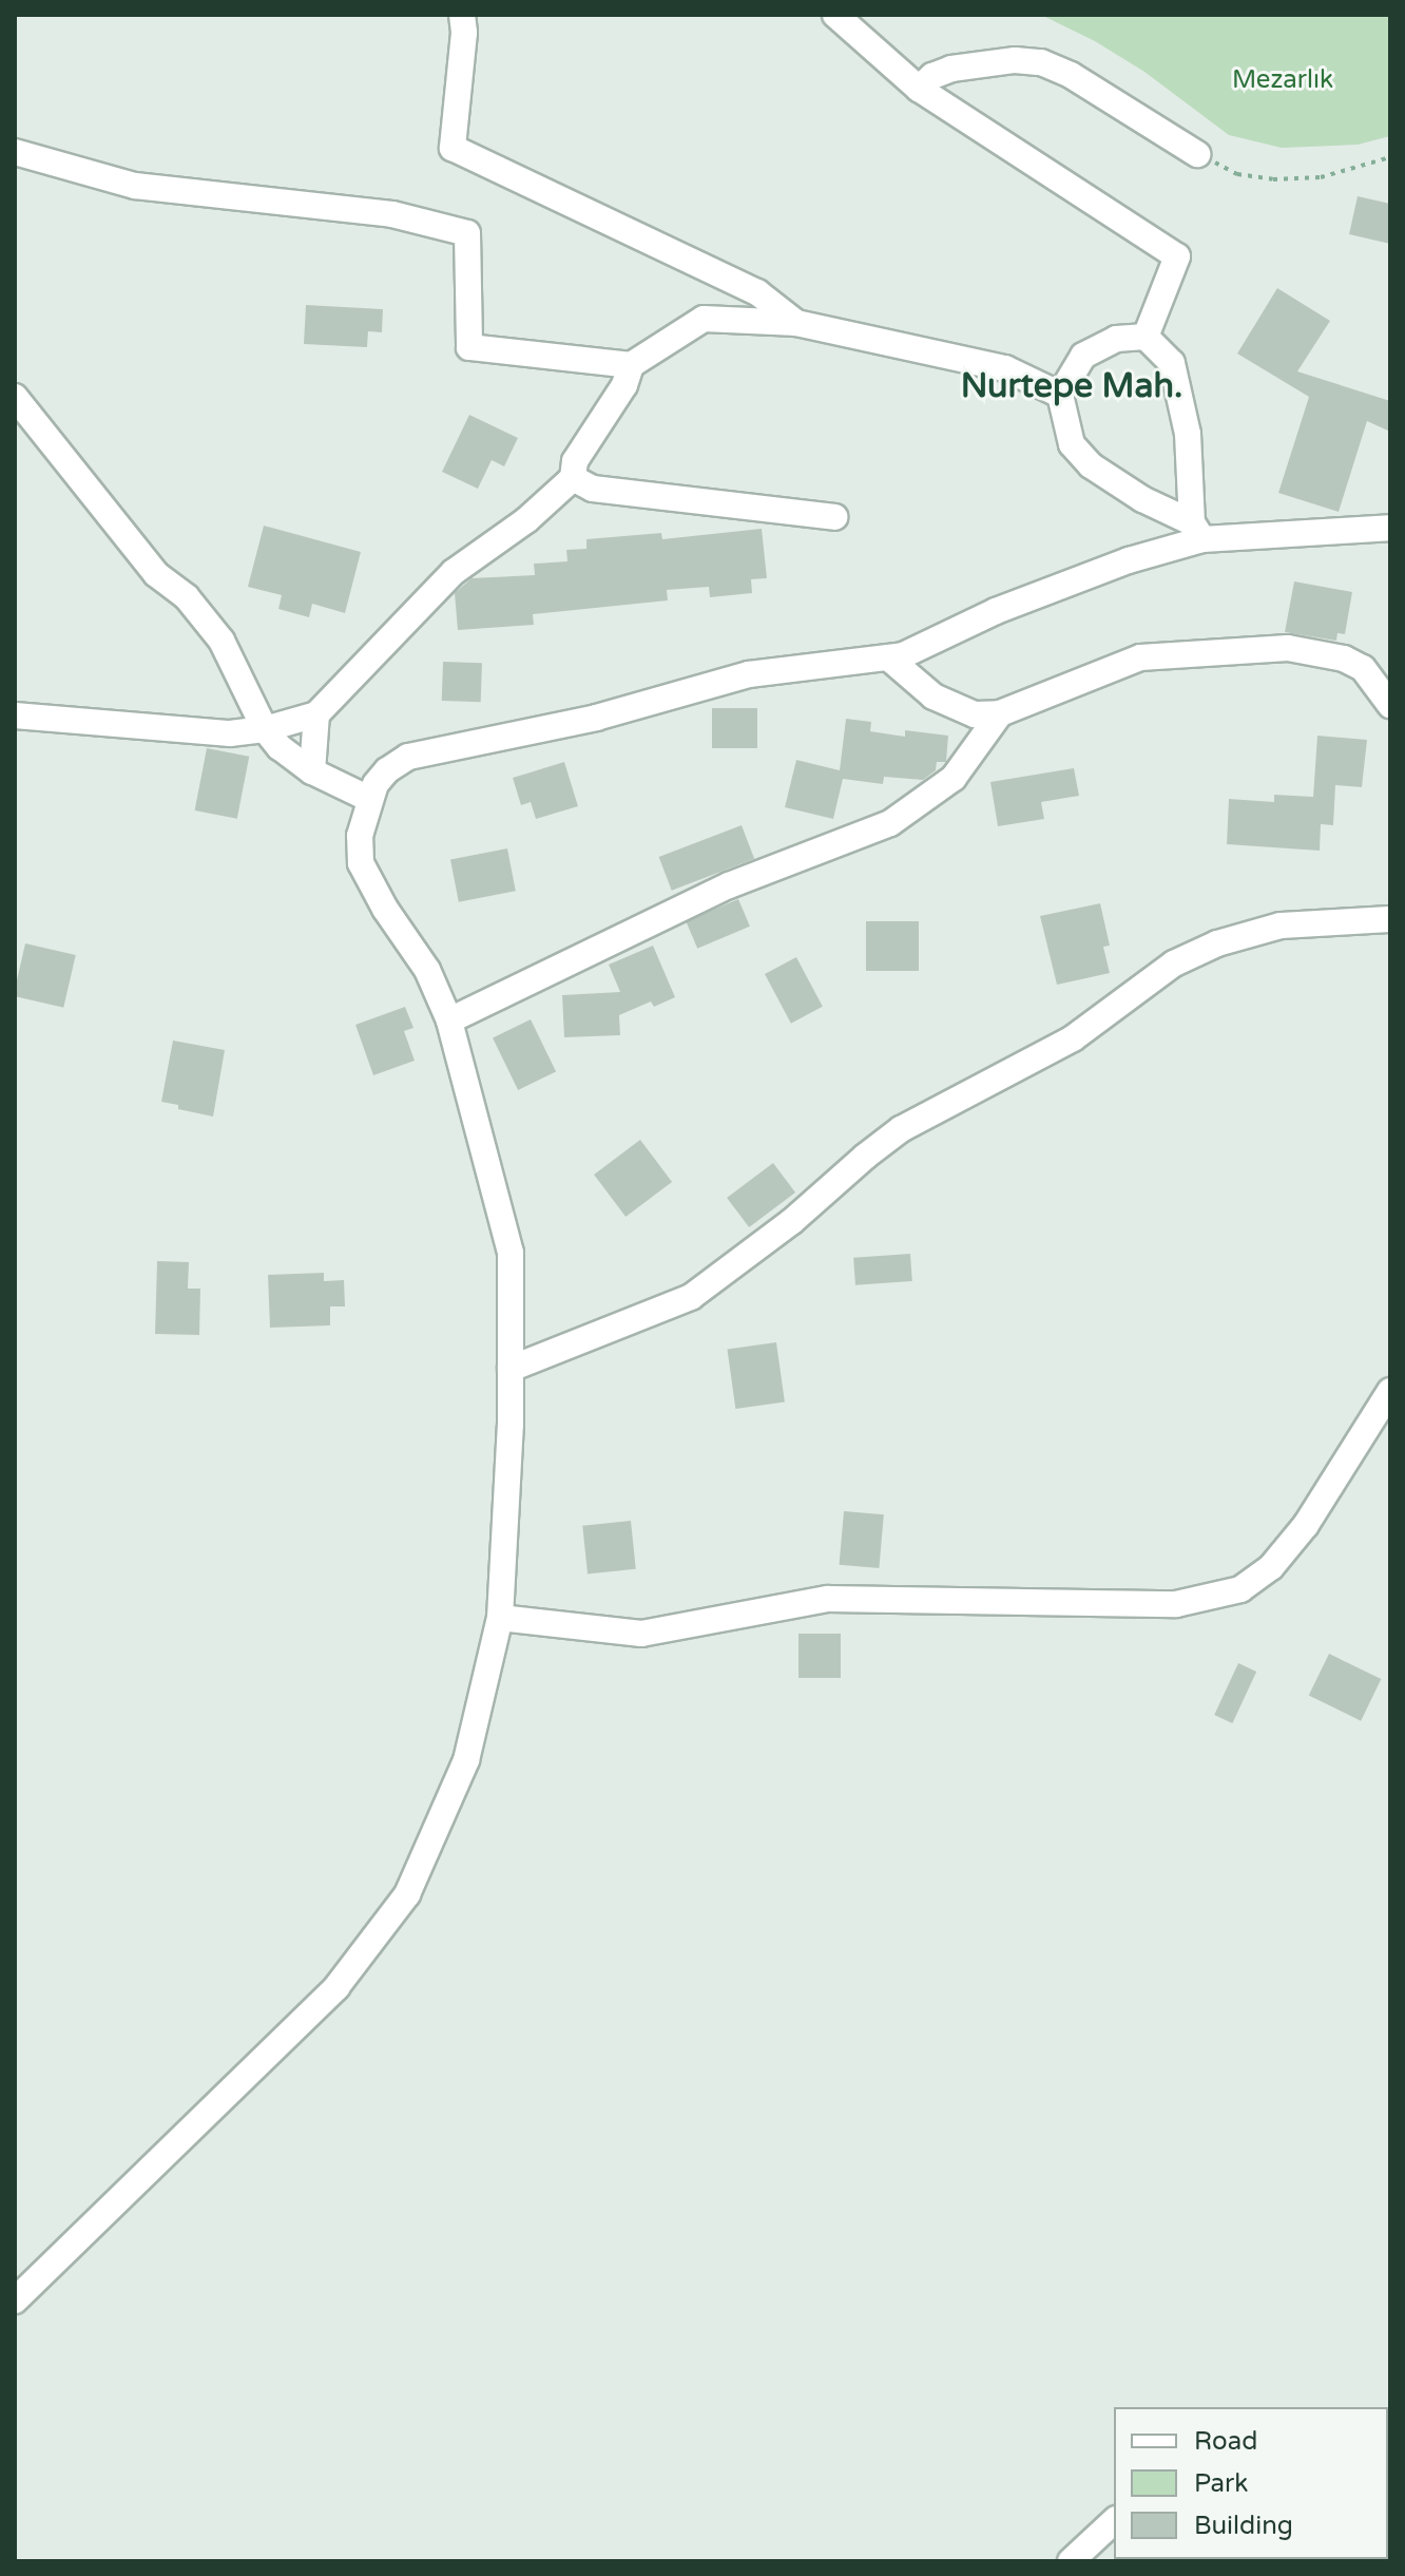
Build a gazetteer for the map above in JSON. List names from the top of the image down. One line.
{"districts":["Nurtepe Mah."],"parks":["Mezarlık"],"legend":["Road","Park","Building"]}
